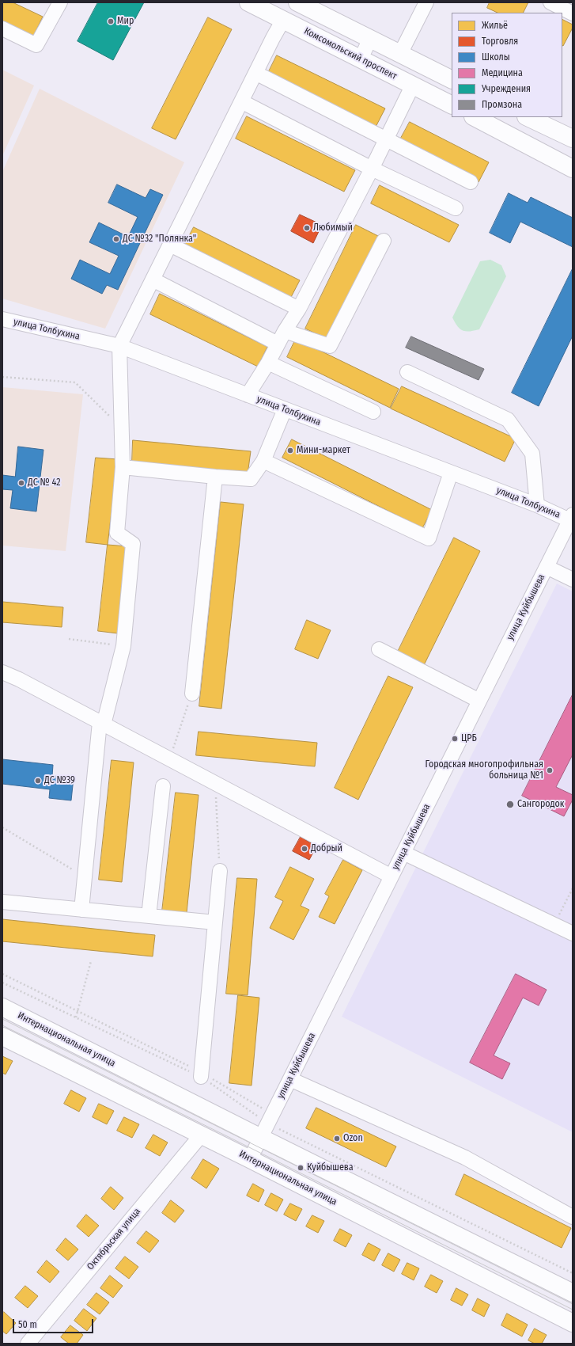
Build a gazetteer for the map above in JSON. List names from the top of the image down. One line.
{"streets":{"main road":["Комсомольский проспект","Интернациональная улица"],"street":["улица Толбухина","улица Куйбышева","Октябрьская улица"]},"crossings":[["улица Толбухина","улица Куйбышева"],["улица Куйбышева","Интернациональная улица"],["Интернациональная улица","Октябрьская улица"]],"places":["Мир","Любимый","ДС №32 \"Полянка\"","Мини-маркет","ДС № 42","ЦРБ","Городская многопрофильная больница №1","ДС №39","Сангородок","Добрый","Ozon","Куйбышева"],"legend":["Жильё","Торговля","Школы","Медицина","Учреждения","Промзона"],"scale_bar":"50 m"}
